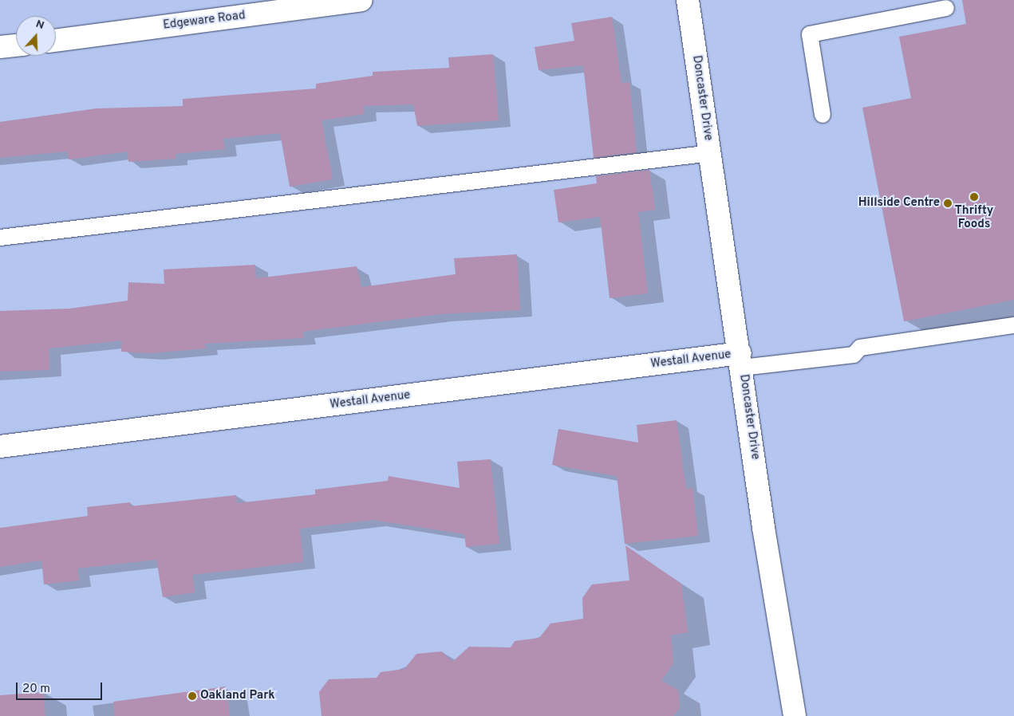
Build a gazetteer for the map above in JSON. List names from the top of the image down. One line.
{"streets":{"street":["Edgeware Road","Doncaster Drive","Westall Avenue"]},"crossings":[["Doncaster Drive","Westall Avenue"]],"places":["Thrifty Foods","Hillside Centre","Oakland Park"],"scale_bar":"20 m","north":"top"}
